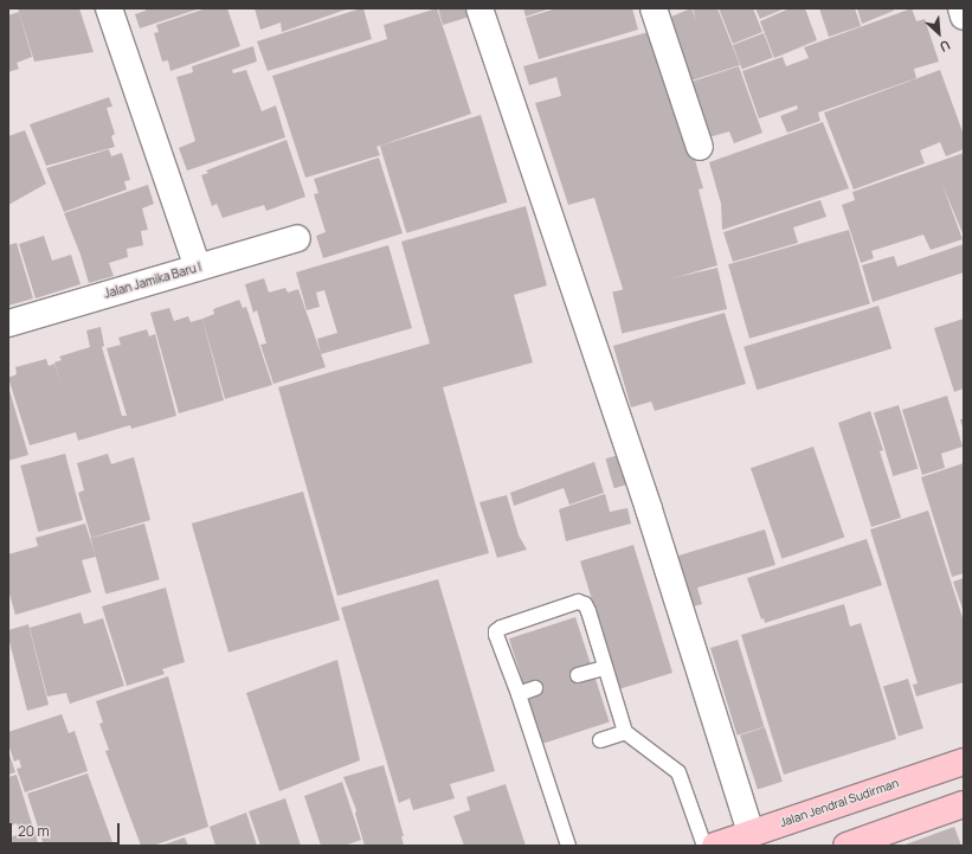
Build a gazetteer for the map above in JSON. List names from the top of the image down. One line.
{"streets":{"main road":["Jalan Jendral Sudirman"],"street":["Jalan Jamika Baru I"]},"scale_bar":"20 m","north":"bottom right"}
